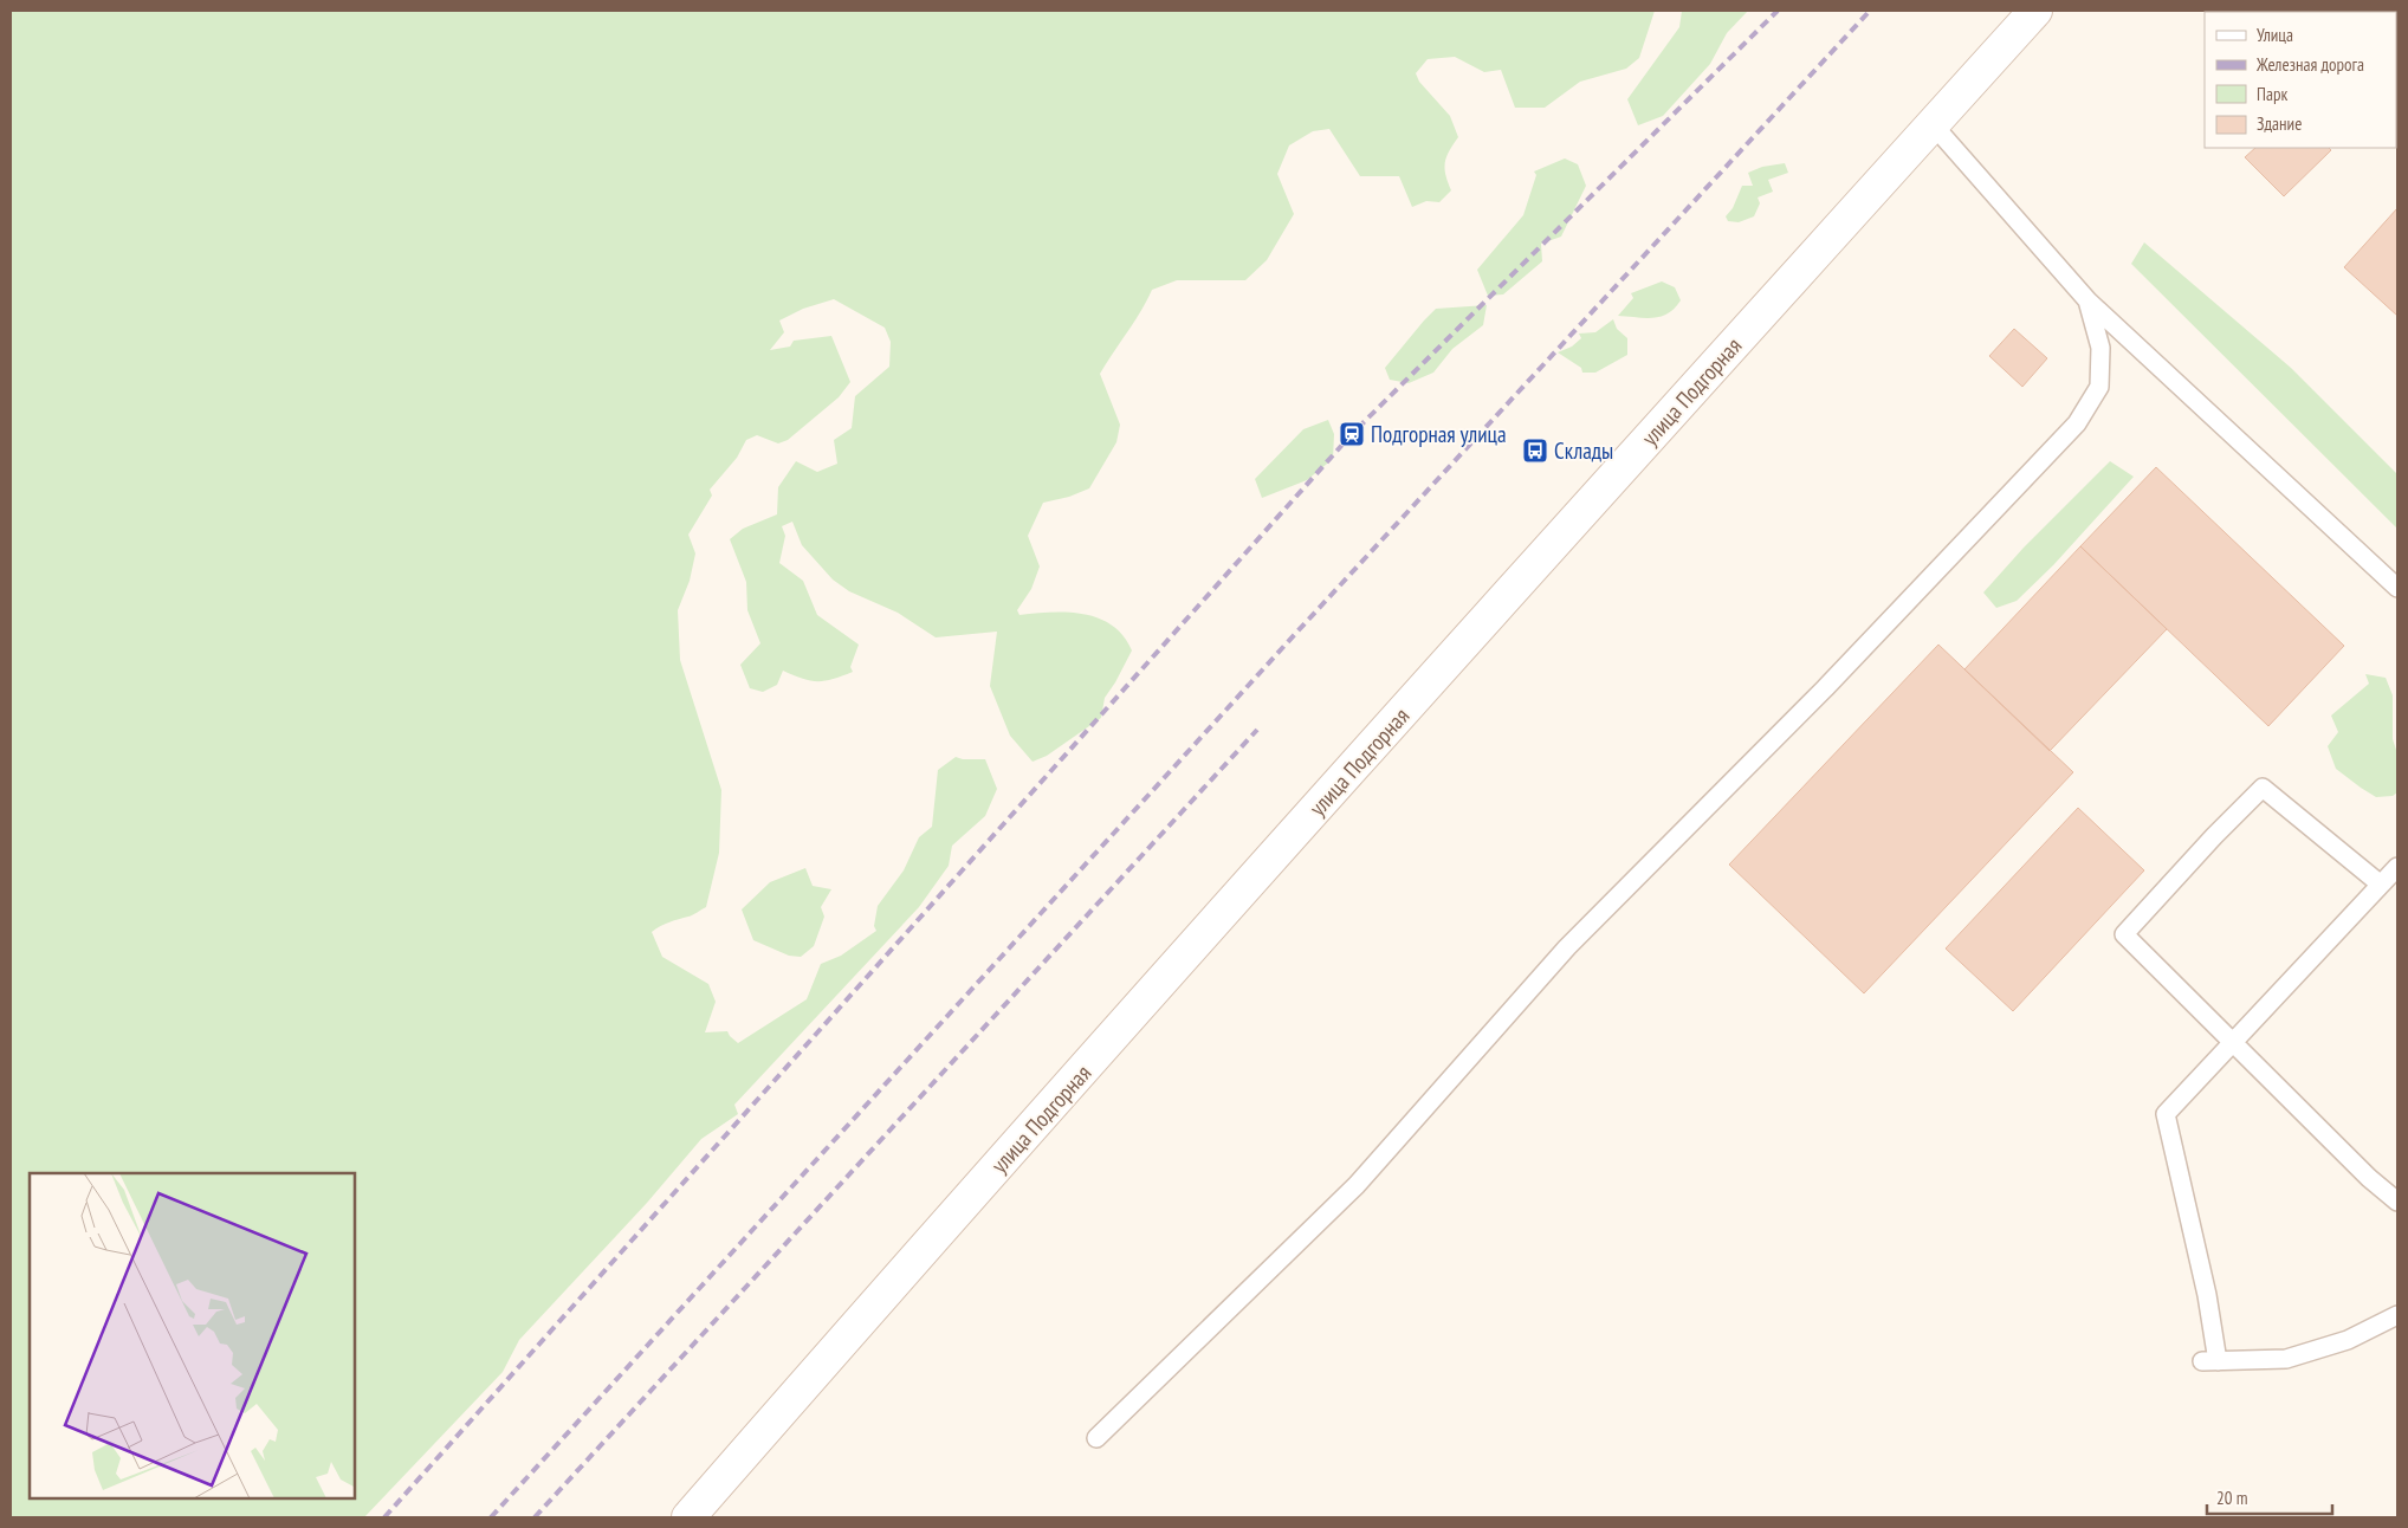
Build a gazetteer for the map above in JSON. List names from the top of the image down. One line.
{"streets":{"main road":["улица Подгорная"]},"places":{"station":["Подгорная улица"],"bus stop":["Склады"]},"legend":["Улица","Железная дорога","Парк","Здание"],"scale_bar":"20 m"}
